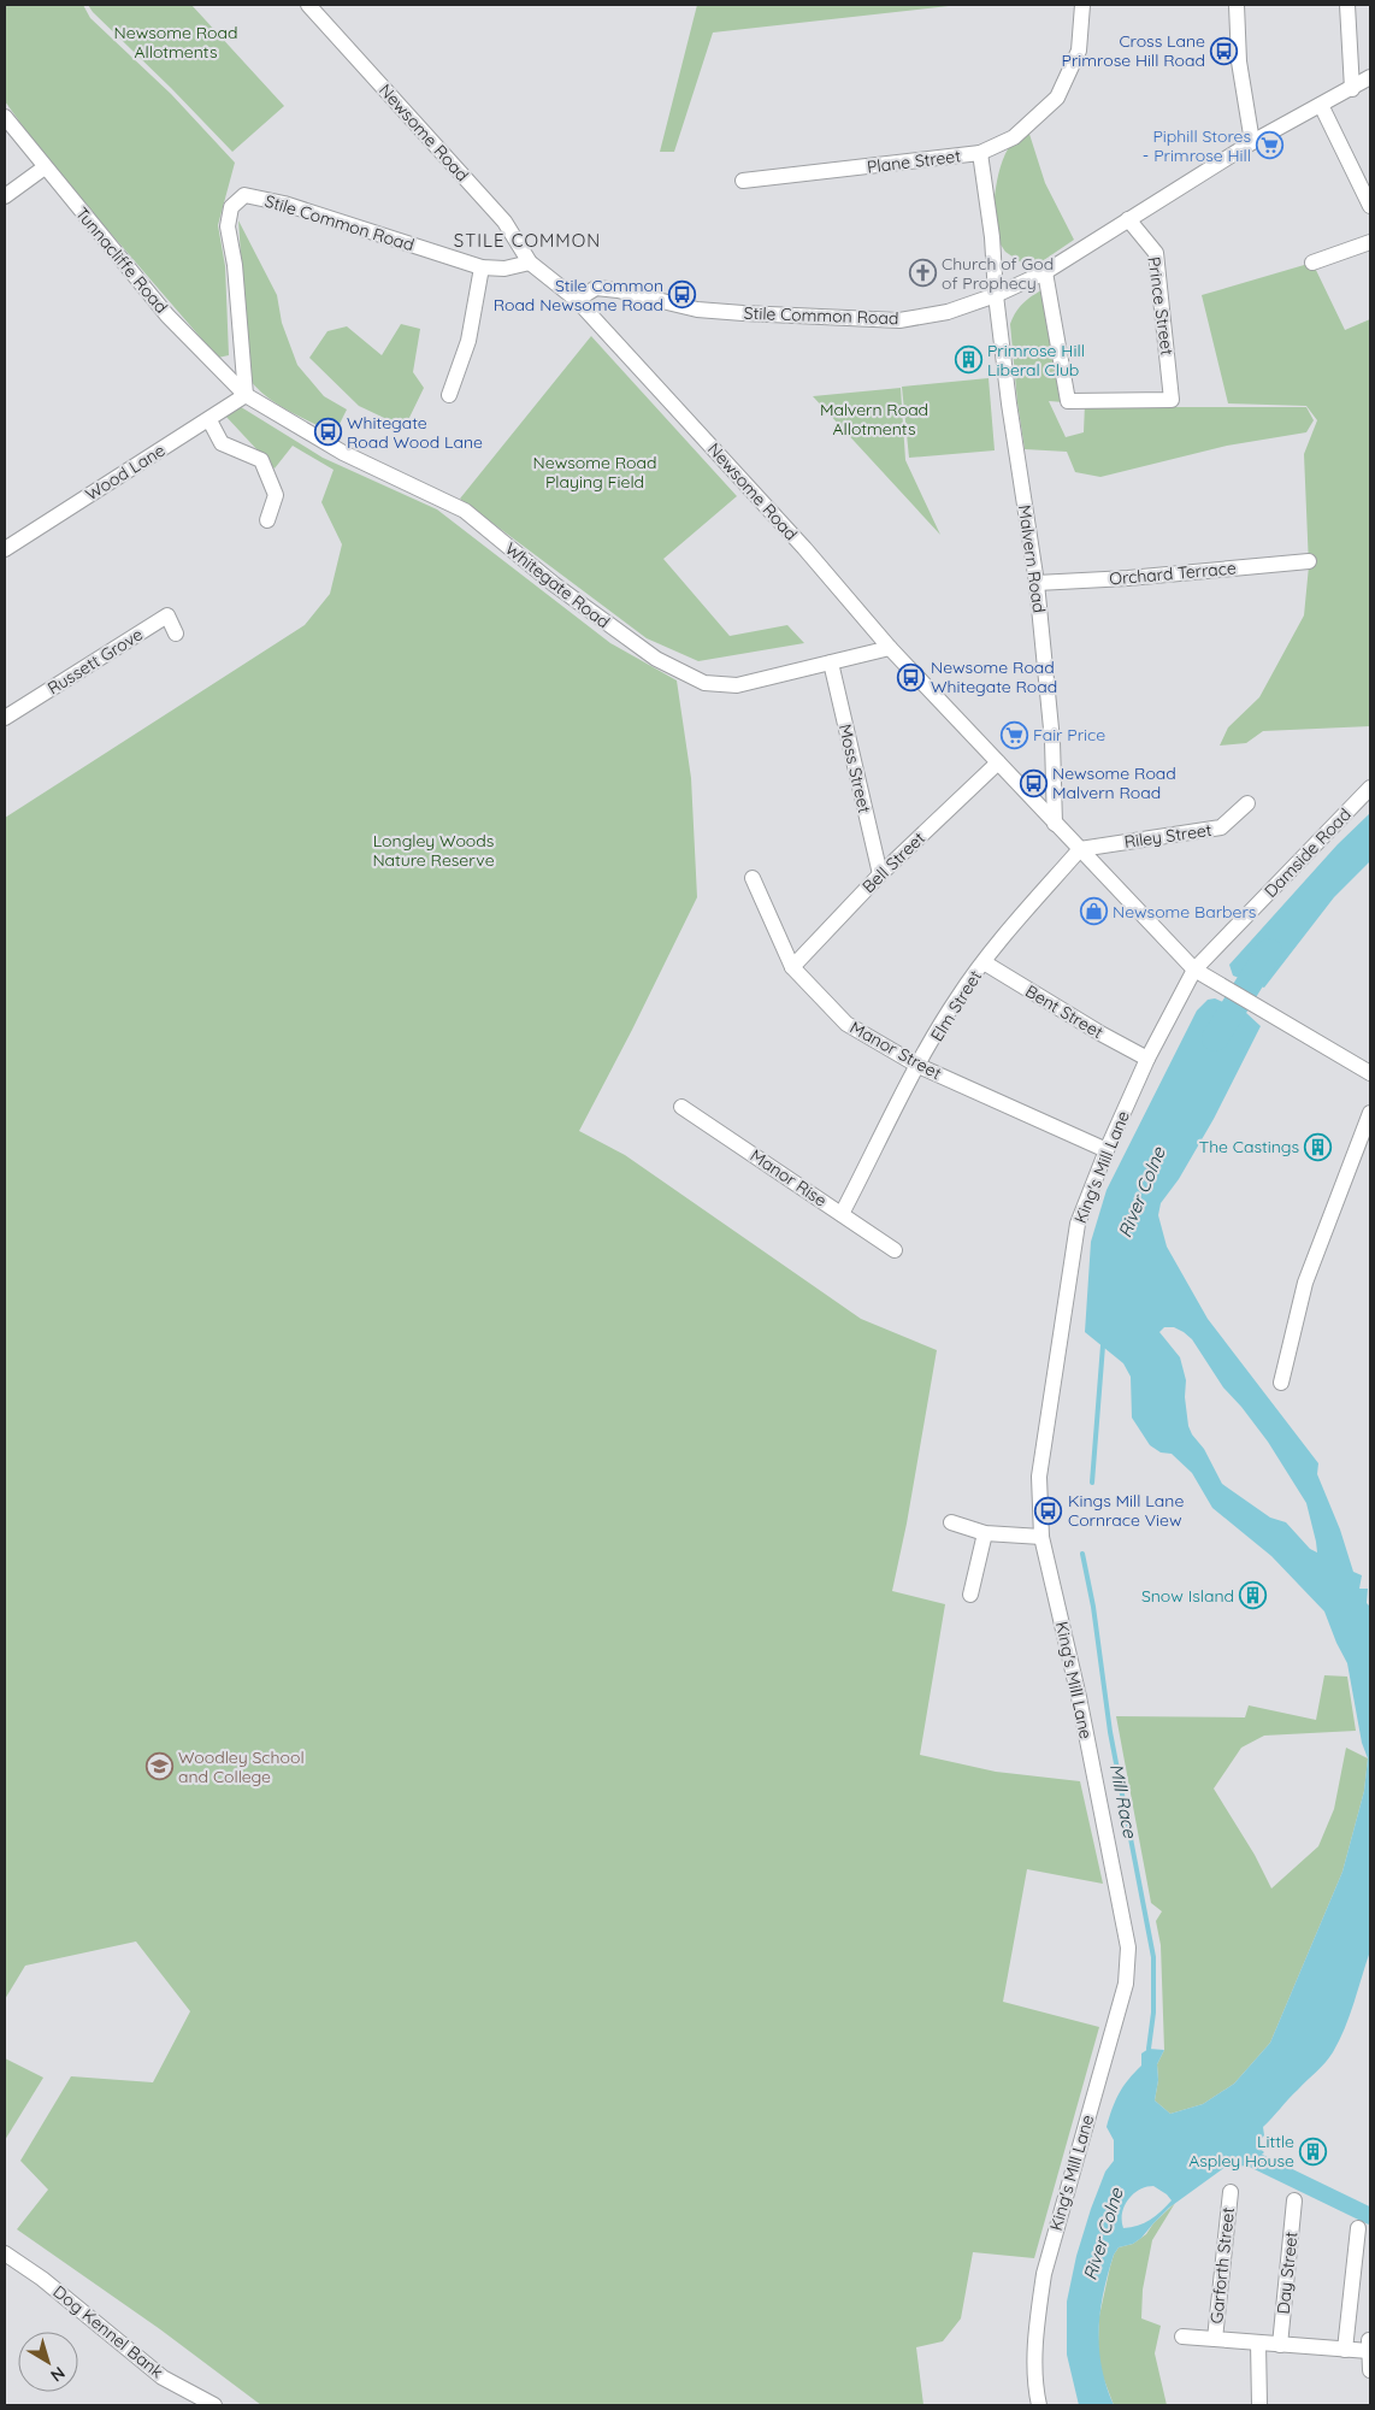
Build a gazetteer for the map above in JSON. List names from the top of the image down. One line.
{"streets":{"street":["Newsome Road","Plane Street","Stile Common Road","Tunnacliffe Road","Prince Street","Wood Lane","Malvern Road","Orchard Terrace","Whitegate Road","Russett Grove","Moss Street","Riley Street","Damside Road","Bell Street","Elm Street","Bent Street","Manor Street","King's Mill Lane","Manor Rise","Garforth Street","Day Street","Dog Kennel Bank"]},"crossings":[["Newsome Road","Stile Common Road"],["Newsome Road","Malvern Road"],["Newsome Road","Whitegate Road"],["Newsome Road","Riley Street"],["Newsome Road","Damside Road"],["Newsome Road","Bell Street"],["Newsome Road","Elm Street"],["Newsome Road","King's Mill Lane"],["Plane Street","Stile Common Road"],["Plane Street","Malvern Road"],["Stile Common Road","Tunnacliffe Road"],["Stile Common Road","Prince Street"],["Stile Common Road","Wood Lane"],["Stile Common Road","Malvern Road"],["Stile Common Road","Whitegate Road"],["Tunnacliffe Road","Wood Lane"],["Tunnacliffe Road","Whitegate Road"],["Wood Lane","Whitegate Road"],["Malvern Road","Orchard Terrace"],["Whitegate Road","Moss Street"],["Moss Street","Bell Street"],["Riley Street","Elm Street"],["Damside Road","King's Mill Lane"],["Bell Street","Manor Street"],["Elm Street","Bent Street"],["Elm Street","Manor Street"],["Elm Street","Manor Rise"],["Bent Street","King's Mill Lane"],["Manor Street","King's Mill Lane"]],"districts":["STILE COMMON"],"water":["River Colne","Mill Race"],"parks":["Newsome Road Allotments","Malvern Road Allotments","Newsome Road Playing Field","Longley Woods Nature Reserve"],"places":{"bus stop":["Cross Lane Primrose Hill Road","Stile Common Road Newsome Road","Whitegate Road Wood Lane","Newsome Road Whitegate Road","Newsome Road Malvern Road","Kings Mill Lane Cornrace View"],"supermarket":["Piphill Stores - Primrose Hill","Fair Price"],"church":["Church of God of Prophecy"],"building":["Primrose Hill Liberal Club","The Castings","Snow Island","Little Aspley House"],"shop":["Newsome Barbers"],"school or university":["Woodley School and College"]},"north":"bottom right"}
